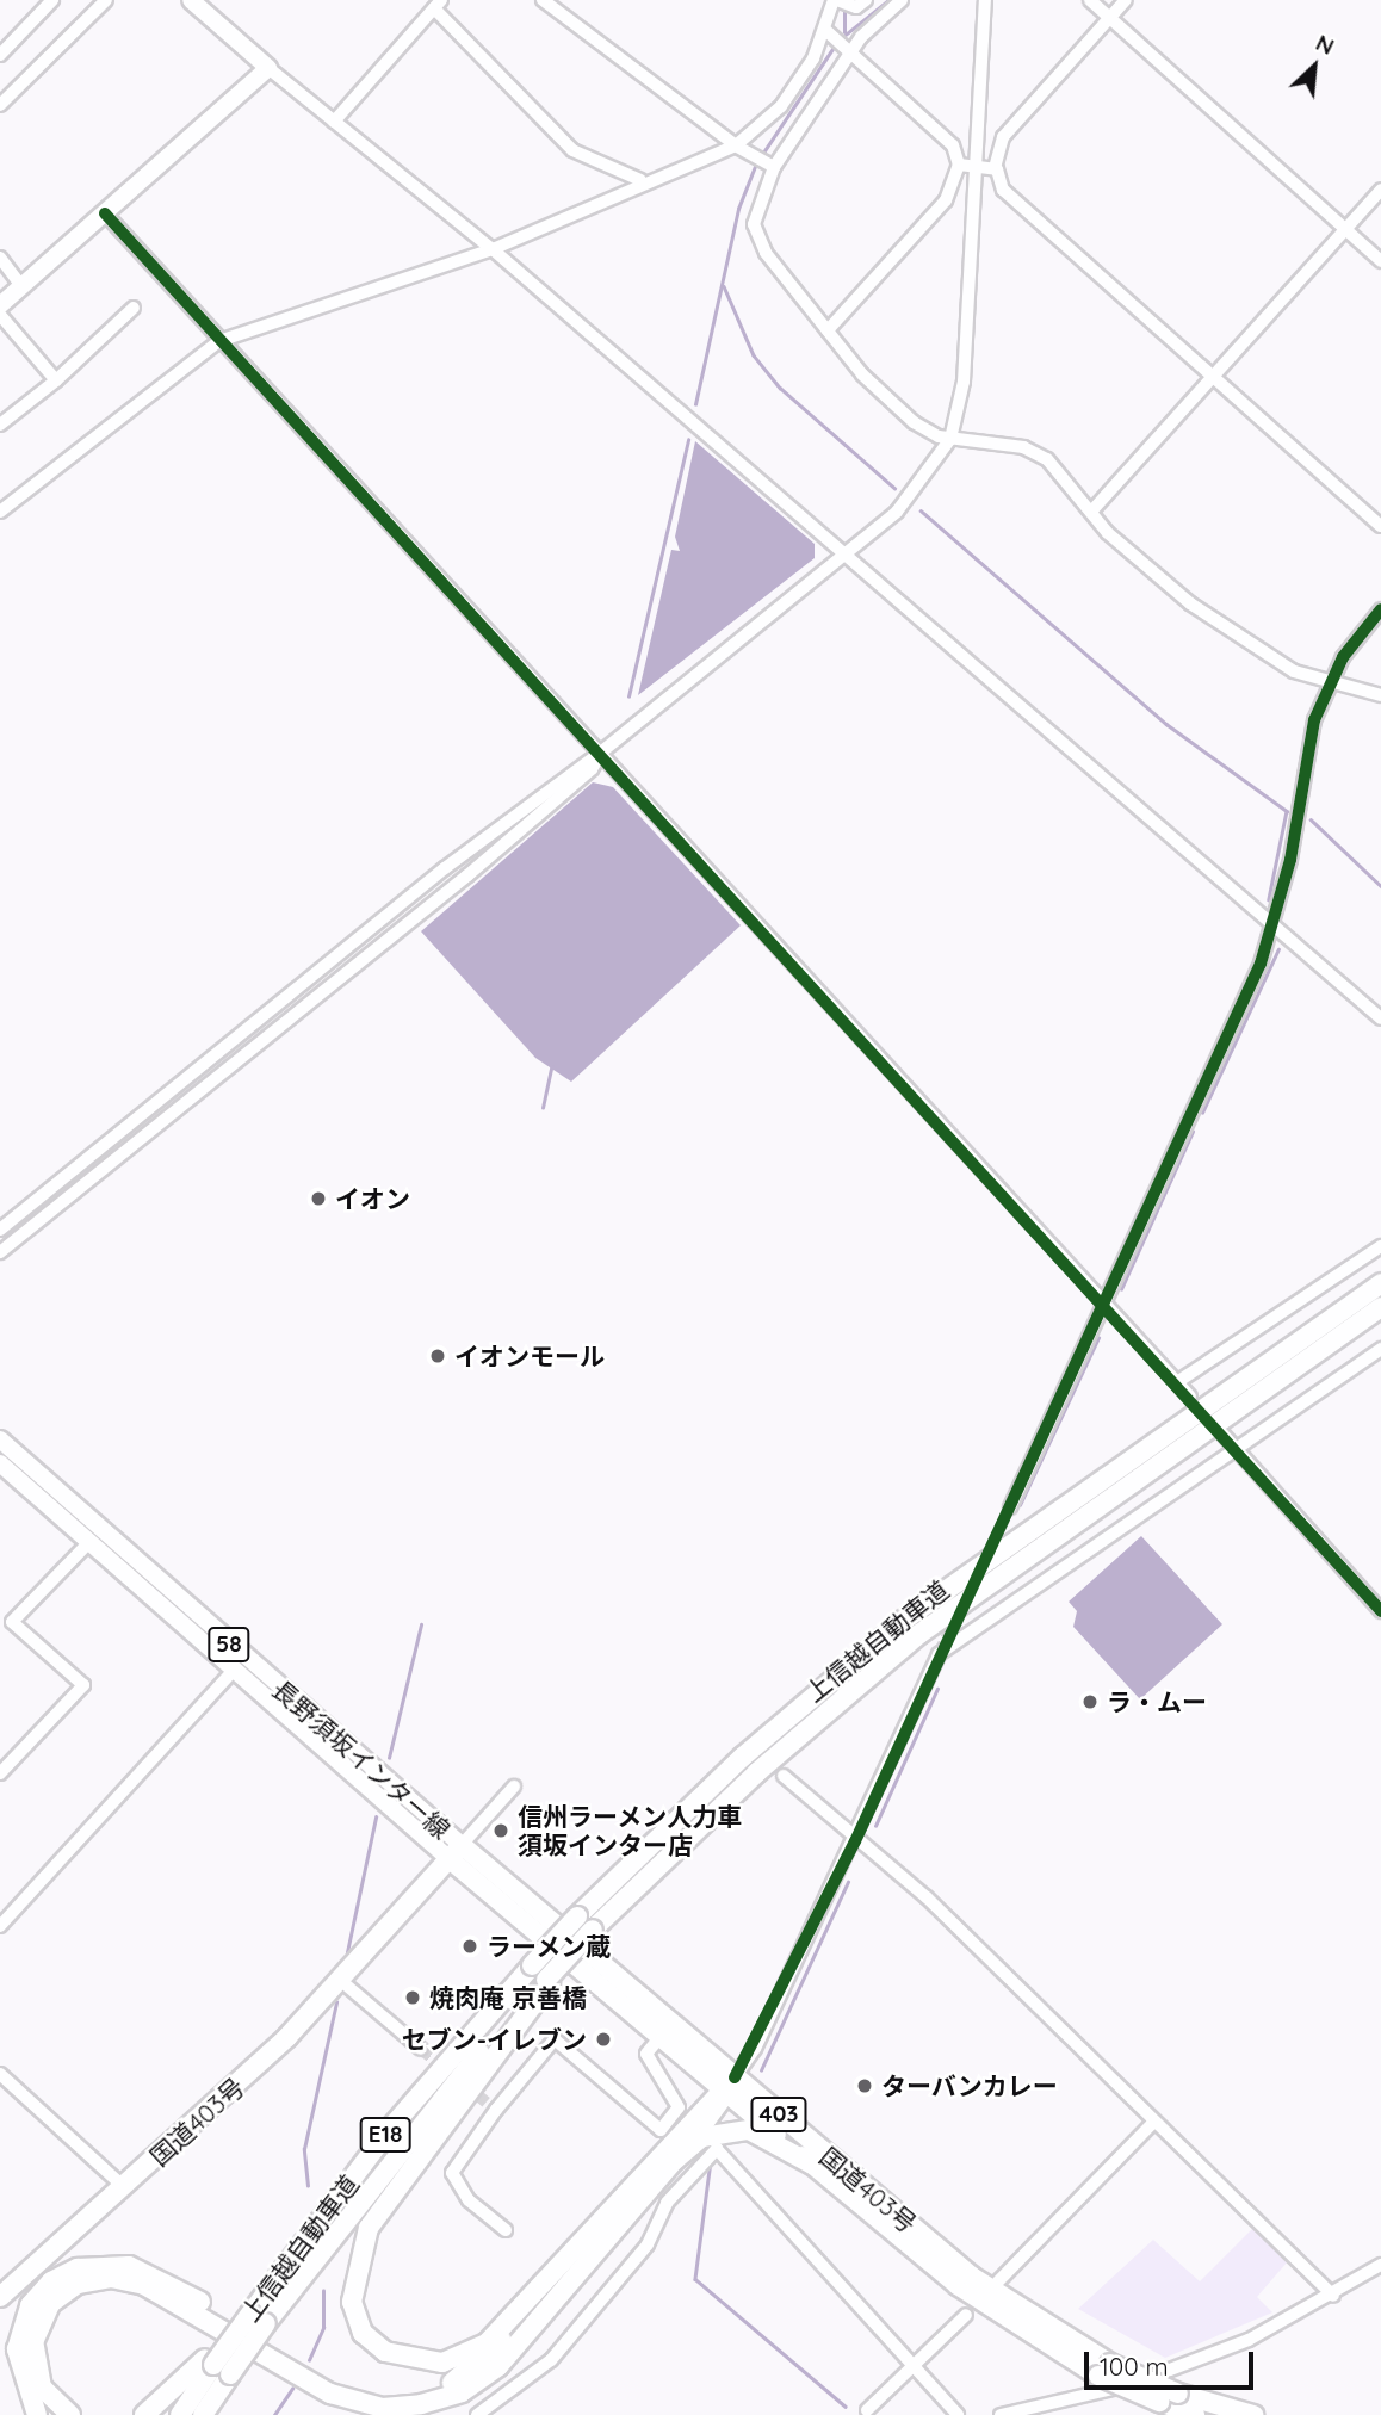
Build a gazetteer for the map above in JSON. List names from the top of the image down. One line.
{"streets":{"highway":["上信越自動車道","403","国道403号","E18"],"main road":["58","長野須坂インター線"]},"crossings":[["長野須坂インター線","国道403号"]],"places":["イオン","イオンモール","ラ・ムー","信州ラーメン人力車 須坂インター店","ラーメン蔵","焼肉庵 京善橋","セブン-イレブン","ターバンカレー"],"scale_bar":"100 m","north":"top right"}
